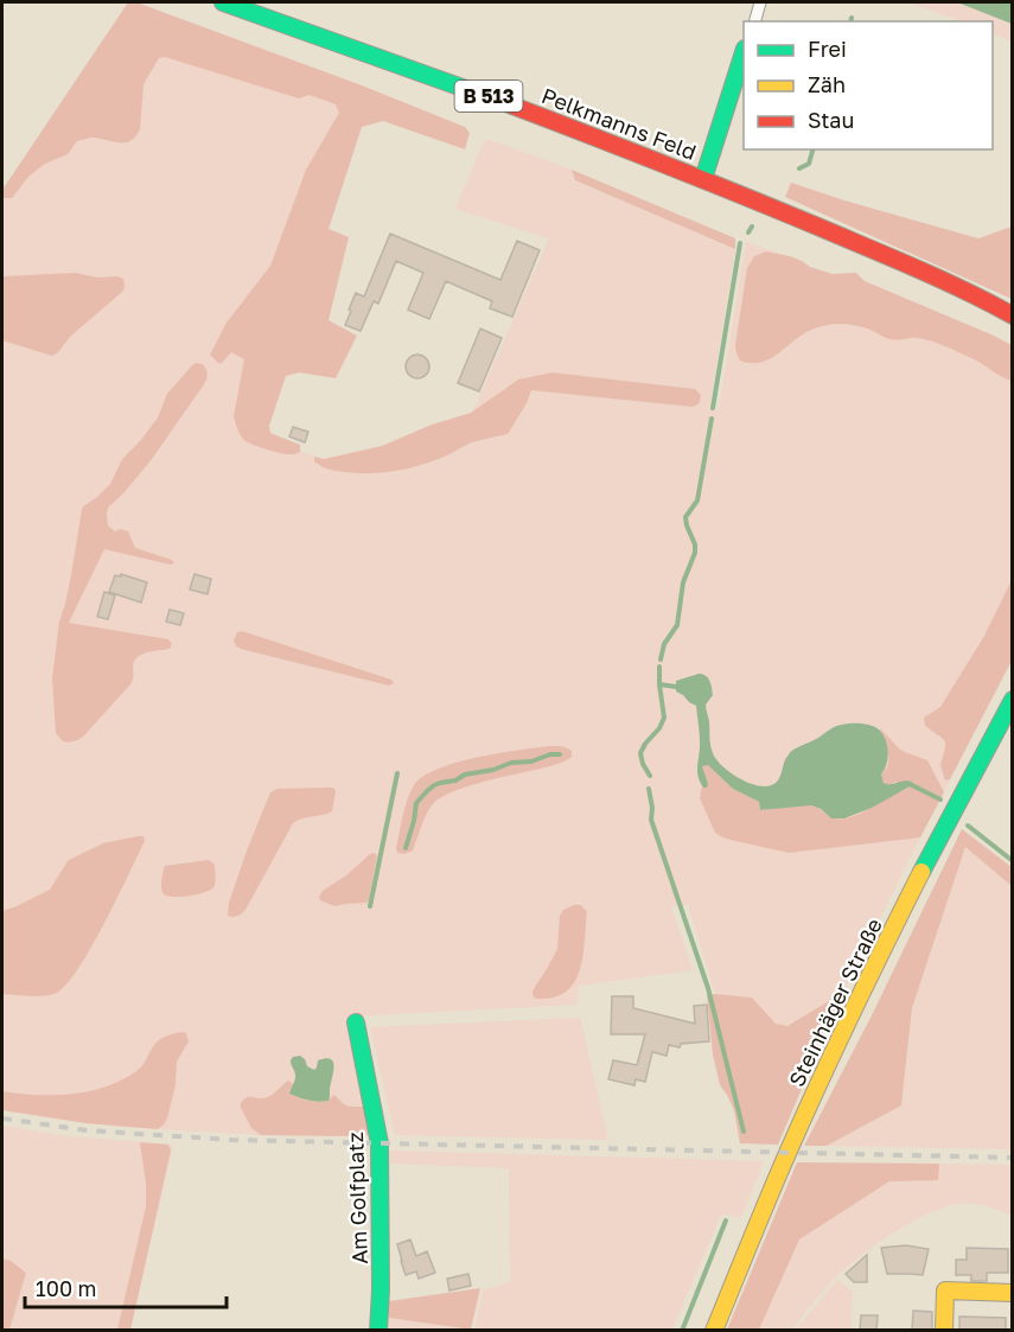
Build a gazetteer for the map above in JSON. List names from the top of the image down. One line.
{"streets":{"main road":["B 513","Pelkmanns Feld","Steinhäger Straße","Am Golfplatz"]},"legend":["Frei","Zäh","Stau"],"scale_bar":"100 m"}
